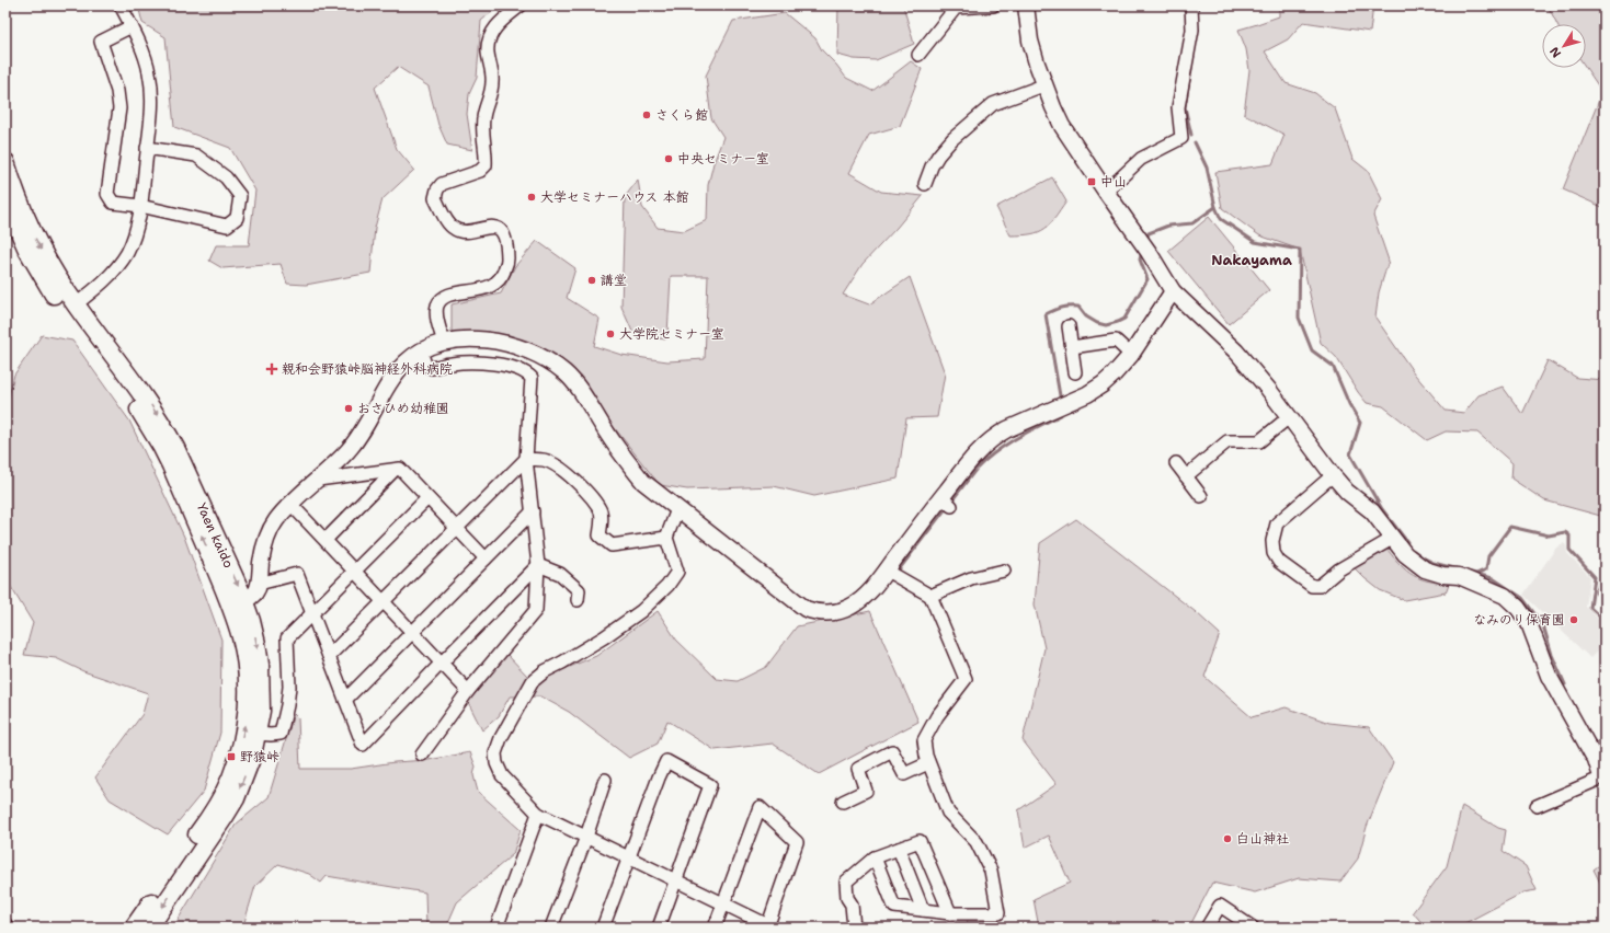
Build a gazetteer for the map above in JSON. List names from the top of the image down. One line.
{"streets":{"main road":["Yaen kaido"]},"districts":["Nakayama"],"places":{"other":["さくら館","中央セミナー室","大学セミナーハウス 本館","講堂","大学院セミナー室","おさひめ幼稚園","なみのり保育園","白山神社"],"transit":["中山","野猿峠"],"health":["親和会野猿峠脳神経外科病院"]},"north":"bottom left"}
